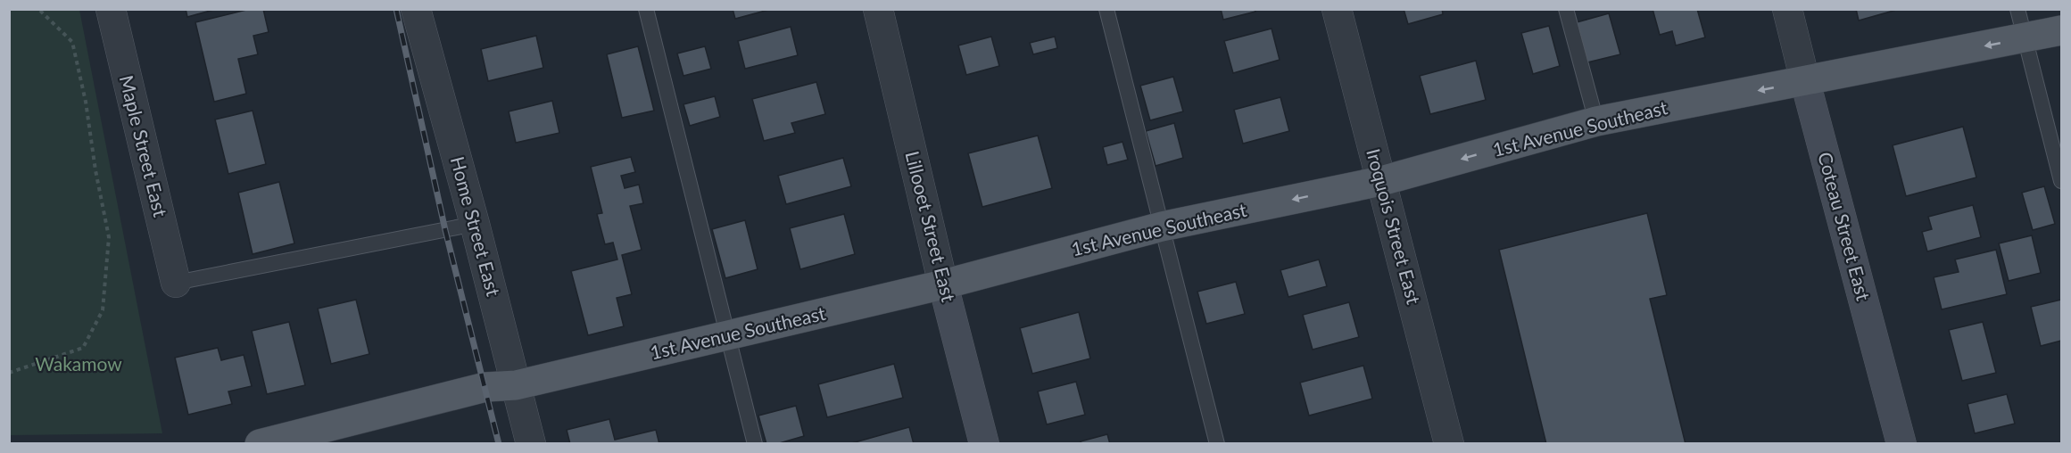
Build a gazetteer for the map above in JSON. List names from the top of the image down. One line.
{"streets":{"main road":["1st Avenue Southeast"],"street":["Maple Street East","Home Street East","Lillooet Street East","Iroquois Street East","Coteau Street East"]},"crossings":[["1st Avenue Southeast","Home Street East"],["1st Avenue Southeast","Lillooet Street East"],["1st Avenue Southeast","Iroquois Street East"],["1st Avenue Southeast","Coteau Street East"]],"one_way":["1st Avenue Southeast"],"parks":["Wakamow"]}
